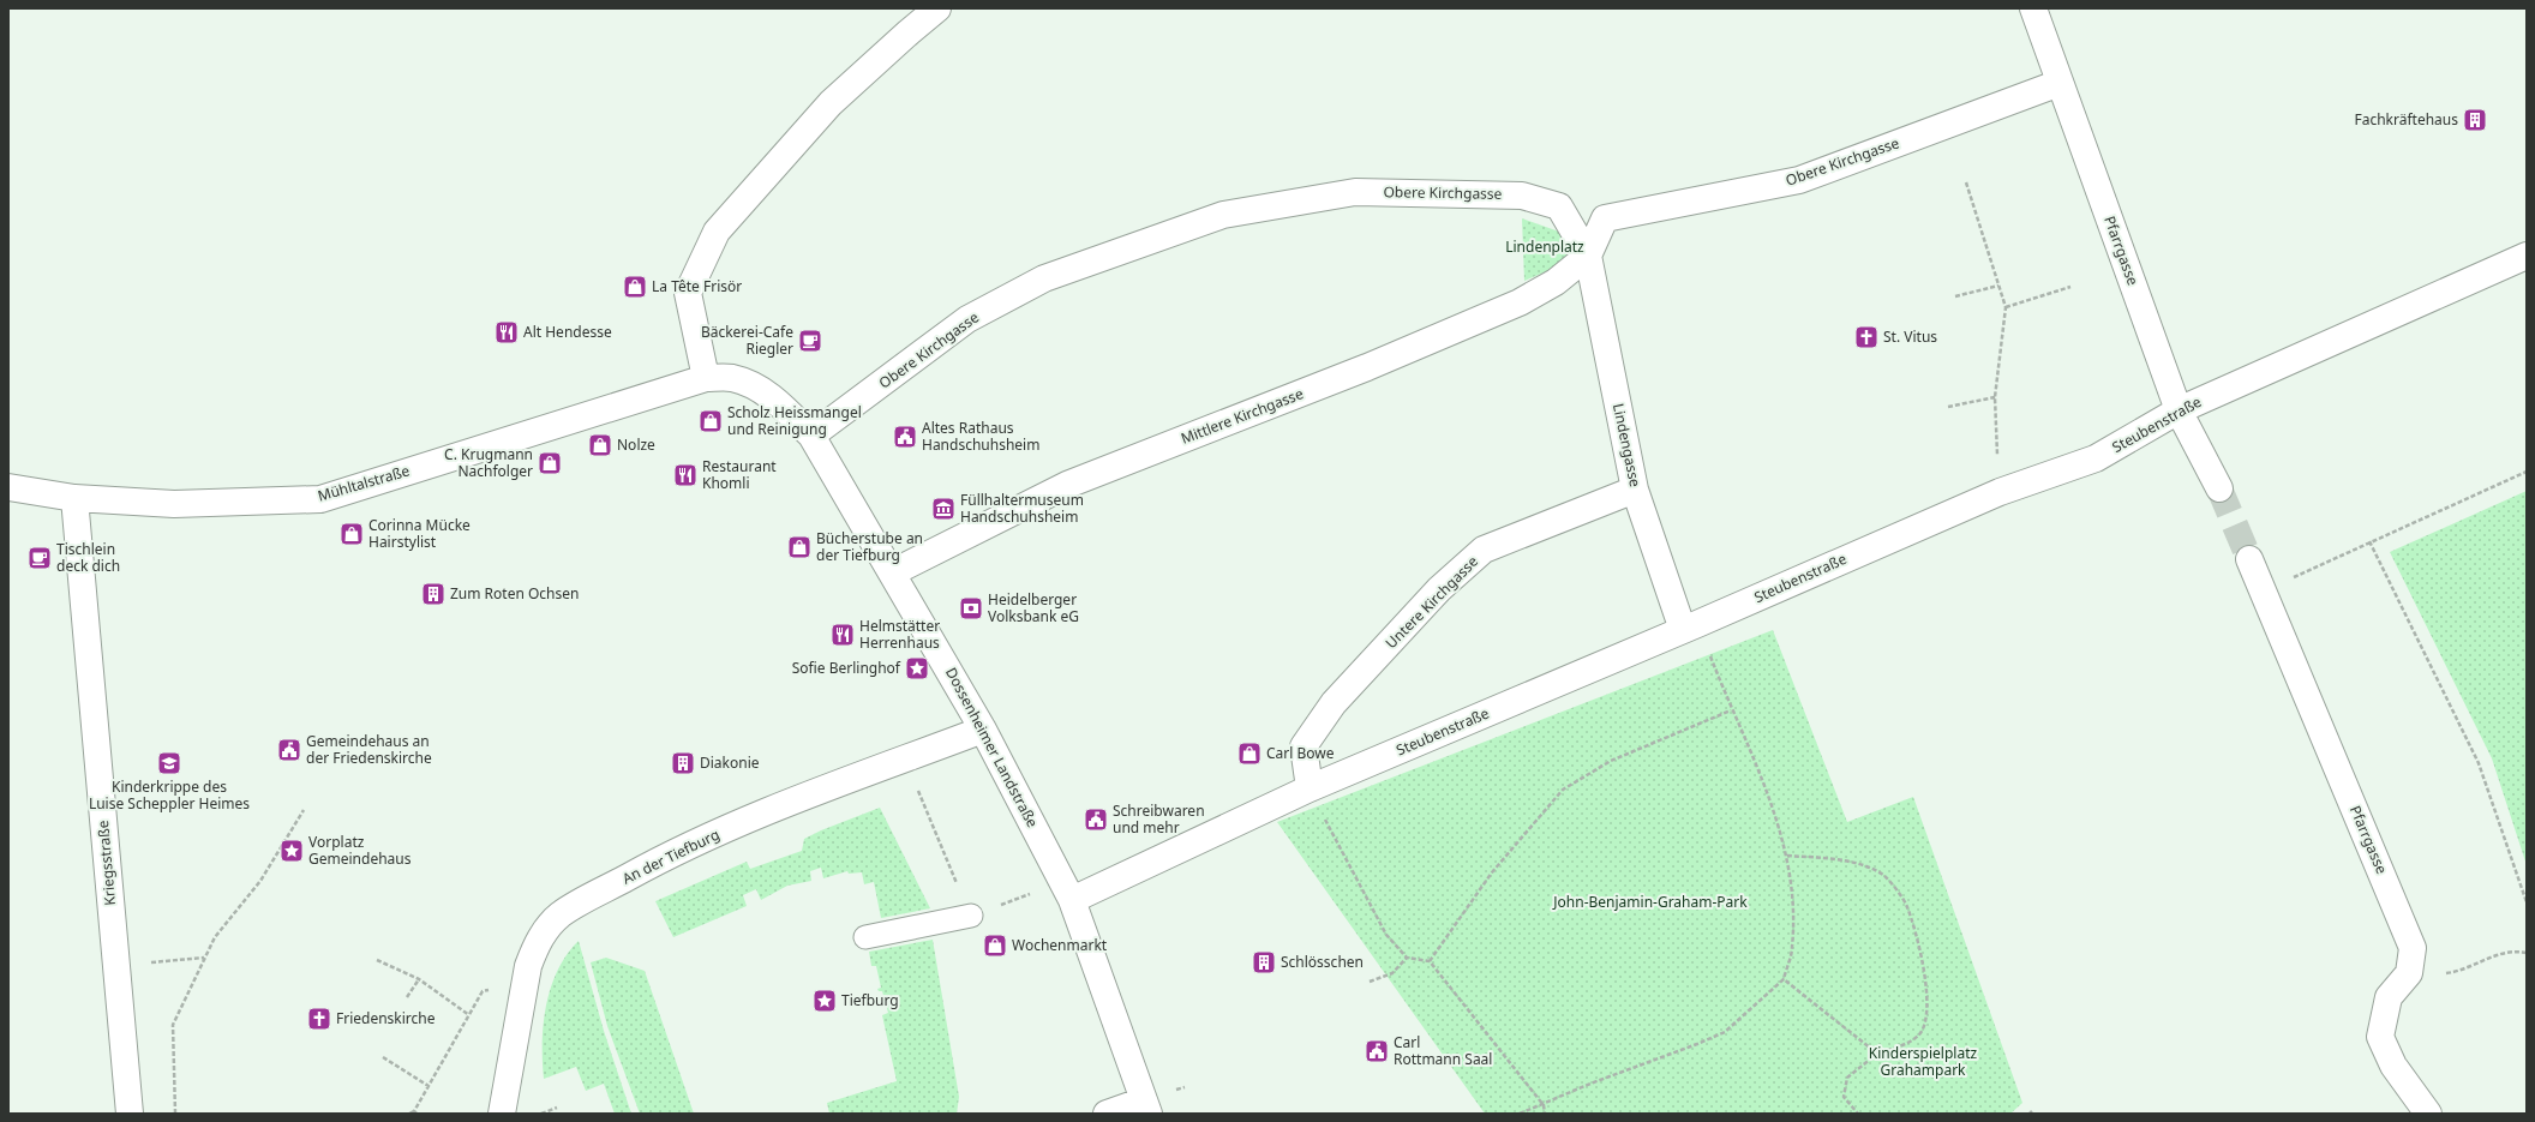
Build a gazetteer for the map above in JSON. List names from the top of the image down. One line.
{"streets":{"street":["Obere Kirchgasse","Pfarrgasse","Mittlere Kirchgasse","Steubenstraße","Lindengasse","Mühltalstraße","Untere Kirchgasse","Dossenheimer Landstraße","An der Tiefburg","Kriegsstraße"]},"crossings":[["Obere Kirchgasse","Pfarrgasse"],["Obere Kirchgasse","Mittlere Kirchgasse"],["Obere Kirchgasse","Lindengasse"],["Obere Kirchgasse","Dossenheimer Landstraße"],["Pfarrgasse","Steubenstraße"],["Mittlere Kirchgasse","Lindengasse"],["Mittlere Kirchgasse","Dossenheimer Landstraße"],["Steubenstraße","Lindengasse"],["Steubenstraße","Untere Kirchgasse"],["Steubenstraße","Dossenheimer Landstraße"],["Lindengasse","Untere Kirchgasse"],["Mühltalstraße","Dossenheimer Landstraße"],["Mühltalstraße","Kriegsstraße"],["Dossenheimer Landstraße","An der Tiefburg"]],"parks":["Lindenplatz","John-Benjamin-Graham-Park","Kinderspielplatz Grahampark"],"places":{"building":["Fachkräftehaus","Zum Roten Ochsen","Diakonie","Schlösschen"],"shop":["La Tête Frisör","Scholz Heissmangel und Reinigung","Nolze","C. Krugmann Nachfolger","Corinna Mücke Hairstylist","Bücherstube an der Tiefburg","Carl Bowe","Wochenmarkt"],"restaurant":["Alt Hendesse","Restaurant Khomli","Helmstätter Herrenhaus"],"church":["St. Vitus","Friedenskirche"],"cafe":["Bäckerei-Cafe Riegler","Tischlein deck dich"],"public building":["Altes Rathaus Handschuhsheim","Gemeindehaus an der Friedenskirche","Schreibwaren und mehr","Carl Rottmann Saal"],"museum":["Füllhaltermuseum Handschuhsheim"],"bank":["Heidelberger Volksbank eG"],"place":["Sofie Berlinghof","Vorplatz Gemeindehaus","Tiefburg"],"school or university":["Kinderkrippe des Luise Scheppler Heimes"]}}
